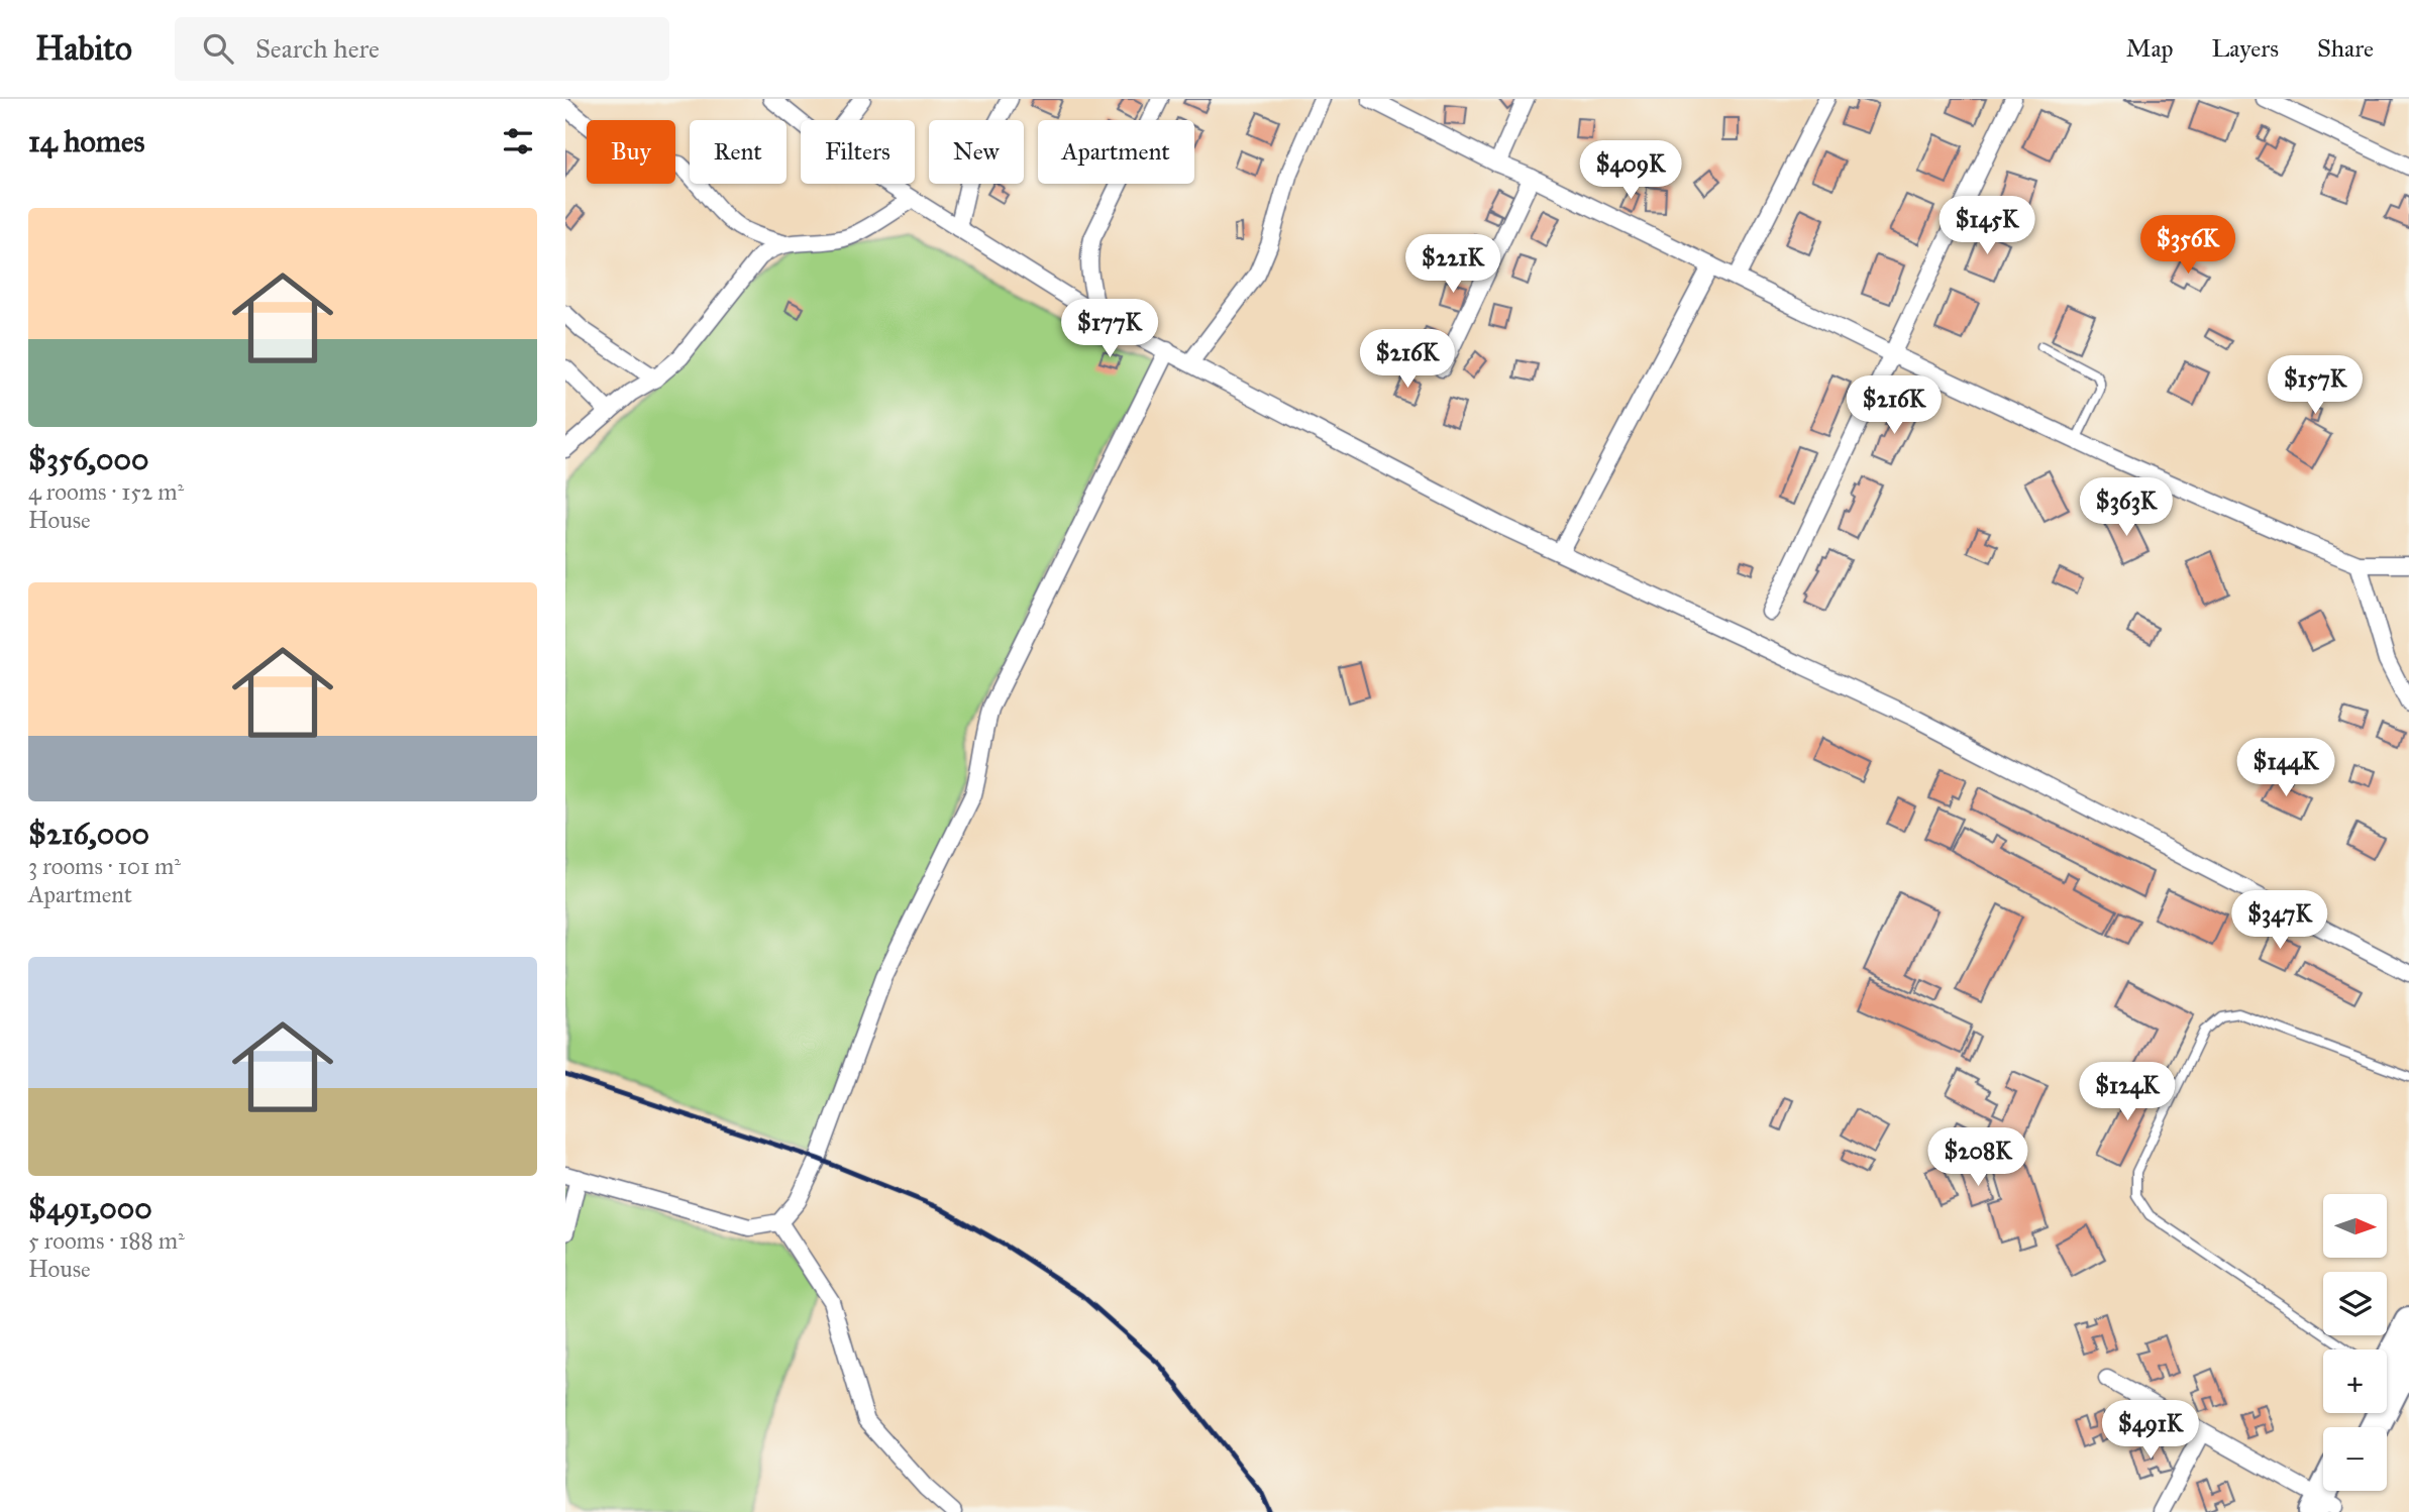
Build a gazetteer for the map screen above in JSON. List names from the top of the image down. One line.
{"north":"right","page":{"header":"Habito","search":"Search here","nav":["Map","Layers","Share"],"heading":"14 homes","chip":["Buy","Rent","Filters","New","Apartment"],"price":["$409K","$145K","$356K","$221K","$177K","$216K","$157K","$216K","$363K","$144K","$347K","$124K","$208K","$491K"],"list":[{"name":"$356,000","note":"4 rooms · 152 m² · House"},{"name":"$216,000","note":"3 rooms · 101 m² · Apartment"},{"name":"$491,000","note":"5 rooms · 188 m² · House"}],"map_buttons":["+","−"]}}
